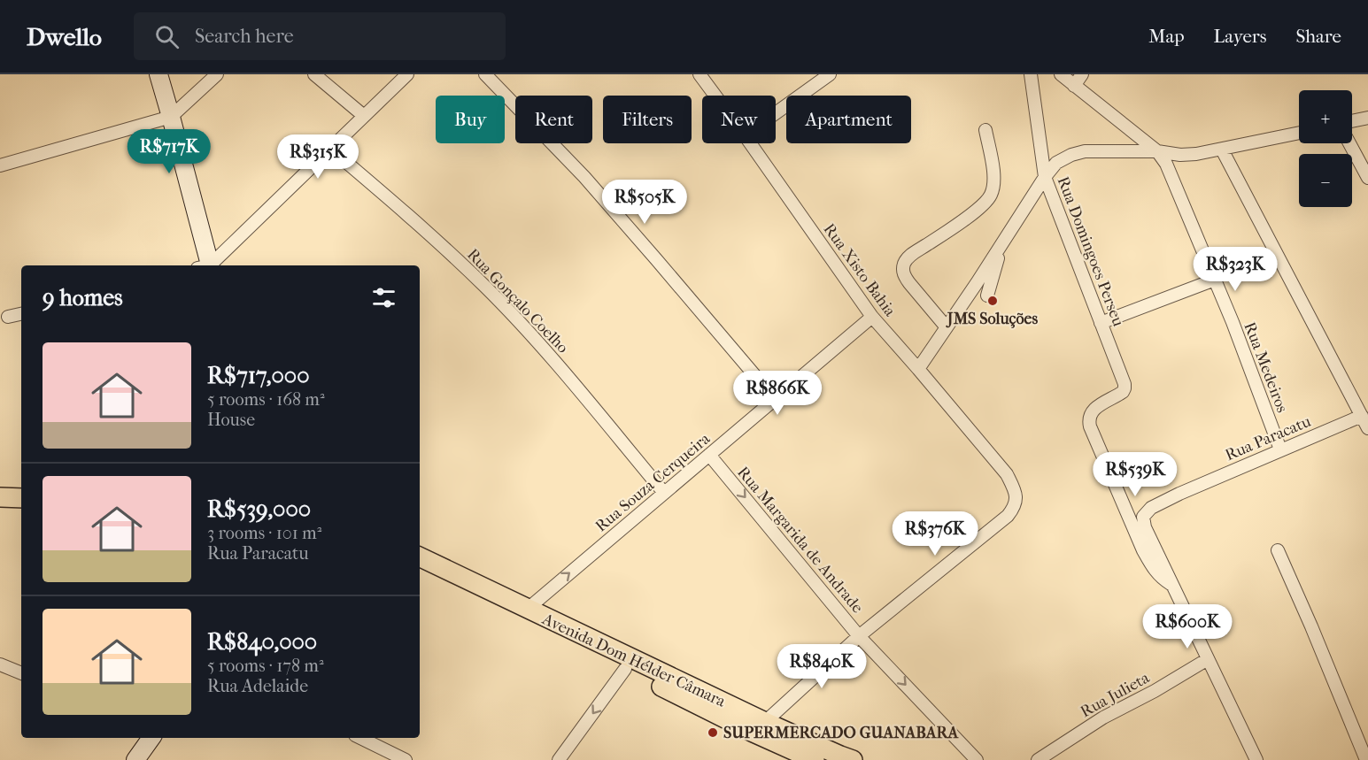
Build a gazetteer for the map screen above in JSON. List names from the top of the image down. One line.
{"streets":{"main road":["Avenida Dom Hélder Câmara"],"street":["Rua Domingoes Perseu","Rua Xisto Bahia","Rua Gonçalo Coelho","Rua Medeiros","Rua Paracatu","Rua Souza Cerqueira","Rua Margarida de Andrade","Rua Julieta"]},"crossings":[["Rua Domingoes Perseu","Rua Paracatu"],["Rua Xisto Bahia","Rua Souza Cerqueira"],["Rua Xisto Bahia","Rua Margarida de Andrade"],["Rua Gonçalo Coelho","Rua Souza Cerqueira"],["Rua Medeiros","Rua Paracatu"],["Rua Souza Cerqueira","Rua Margarida de Andrade"],["Rua Souza Cerqueira","Avenida Dom Hélder Câmara"]],"one_way":["Rua Souza Cerqueira","Rua Margarida de Andrade"],"places":["JMS Soluções","SUPERMERCADO GUANABARA"],"page":{"header":"Dwello","search":"Search here","nav":["Map","Layers","Share"],"map_buttons":["+","−"],"chip":["Buy","Rent","Filters","New","Apartment"],"price":["R$717K","R$315K","R$505K","R$323K","R$866K","R$539K","R$376K","R$600K","R$840K"],"heading":"9 homes","list":[{"name":"R$717,000","note":"5 rooms · 168 m² · House"},{"name":"R$539,000","note":"3 rooms · 101 m² · Rua Paracatu"},{"name":"R$840,000","note":"5 rooms · 178 m² · Rua Adelaide"}]}}
